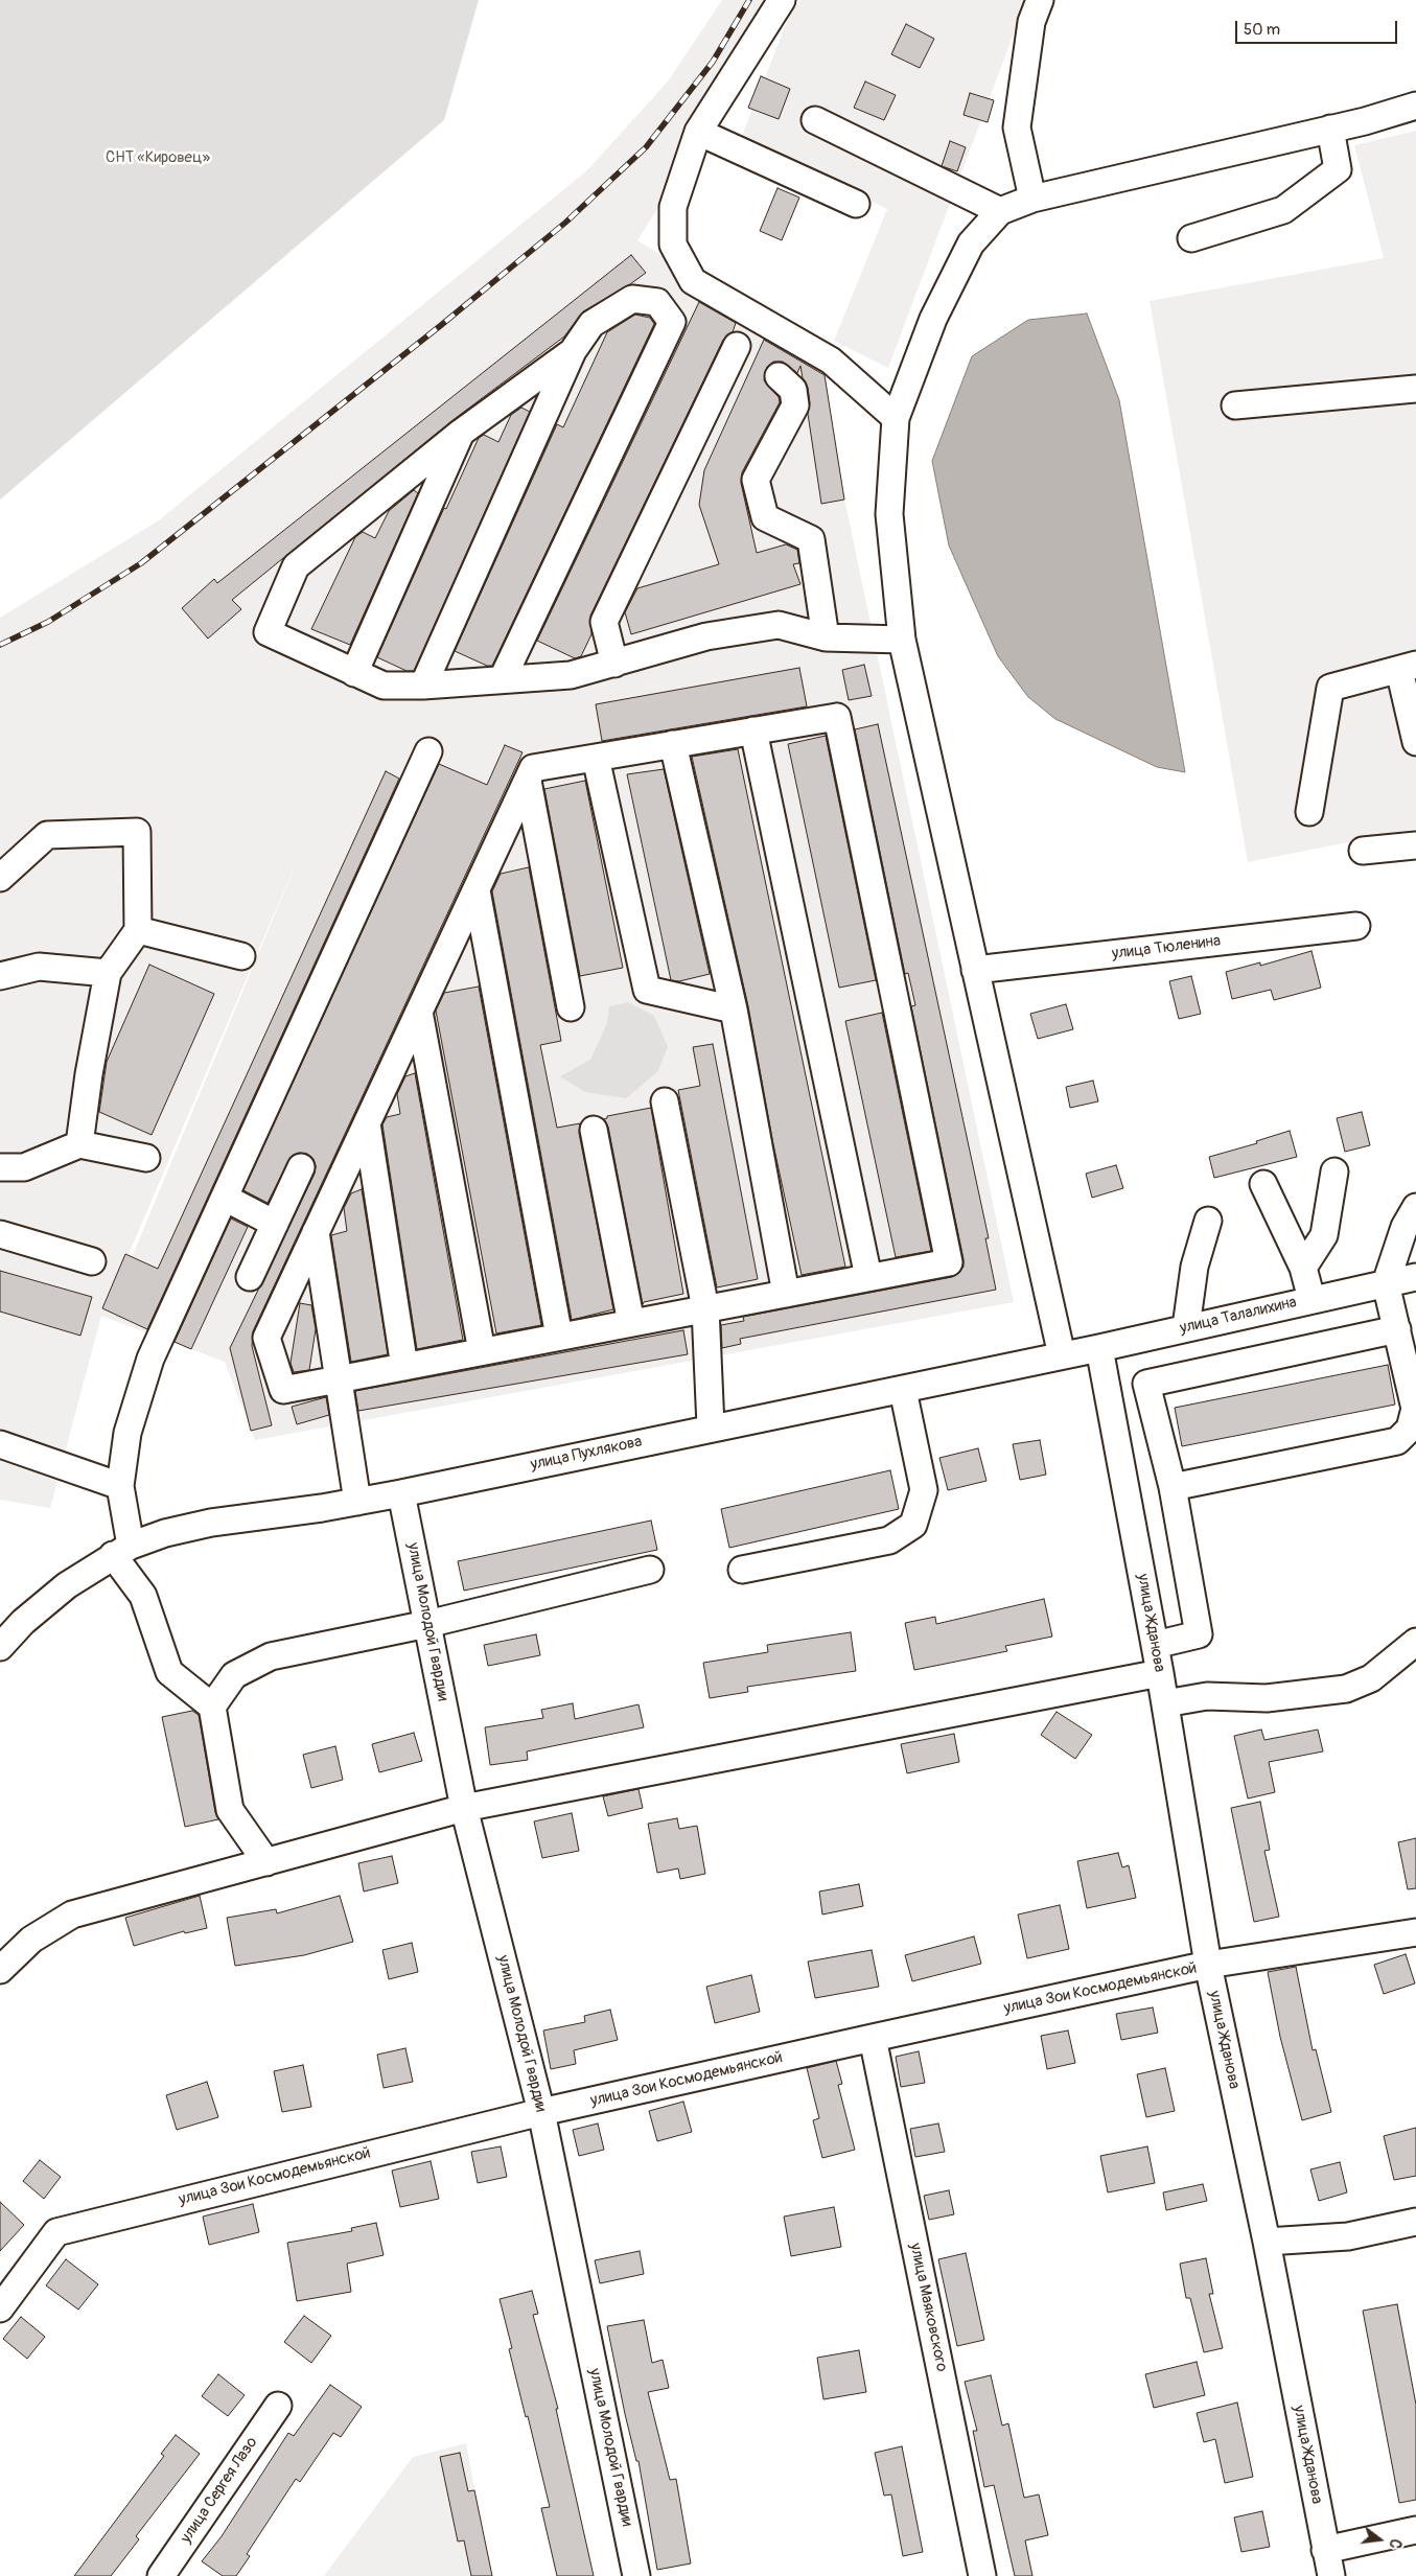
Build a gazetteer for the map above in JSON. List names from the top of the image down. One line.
{"streets":{"street":["улица Тюленина","улица Талалихина","улица Пухлякова","улица Молодой Гвардии","улица Жданова","улица Зои Космодемьянской","улица Маяковского","улица Сергея Лазо"]},"crossings":[["улица Талалихина","улица Пухлякова"],["улица Талалихина","улица Жданова"],["улица Пухлякова","улица Молодой Гвардии"],["улица Молодой Гвардии","улица Зои Космодемьянской"],["улица Жданова","улица Зои Космодемьянской"],["улица Зои Космодемьянской","улица Маяковского"]],"parks":["СНТ «Кировец»"],"scale_bar":"50 m","north":"right"}
